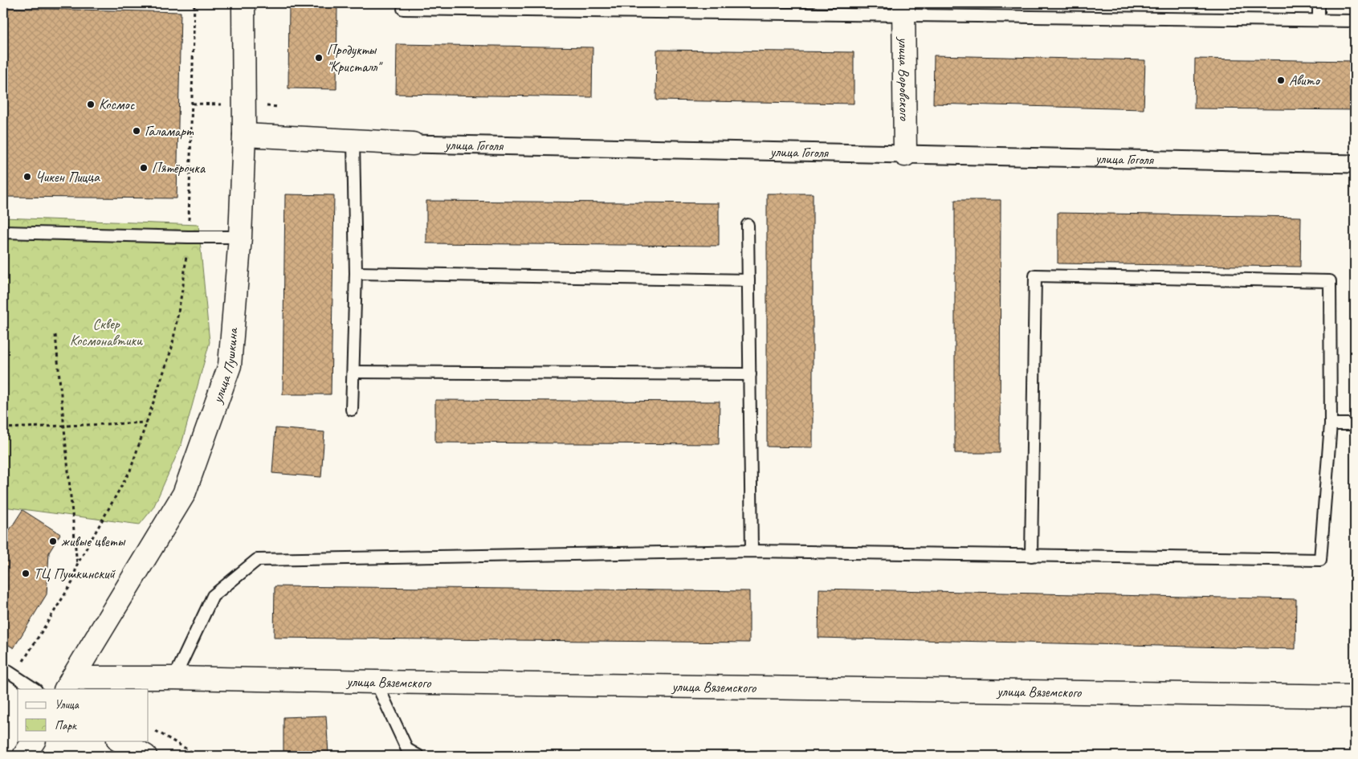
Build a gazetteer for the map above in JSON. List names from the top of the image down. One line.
{"streets":{"street":["улица Воровского","улица Гоголя","улица Пушкина","улица Вяземского"]},"crossings":[["улица Воровского","улица Гоголя"],["улица Гоголя","улица Пушкина"],["улица Пушкина","улица Вяземского"]],"parks":["Сквер Космонавтики"],"places":["Продукты \"Кристалл\"","Авито","Космос","Галамарт","Пятёрочка","Чикен Пицца","живые цветы","ТЦ Пушкинский"],"legend":["Улица","Парк"]}
